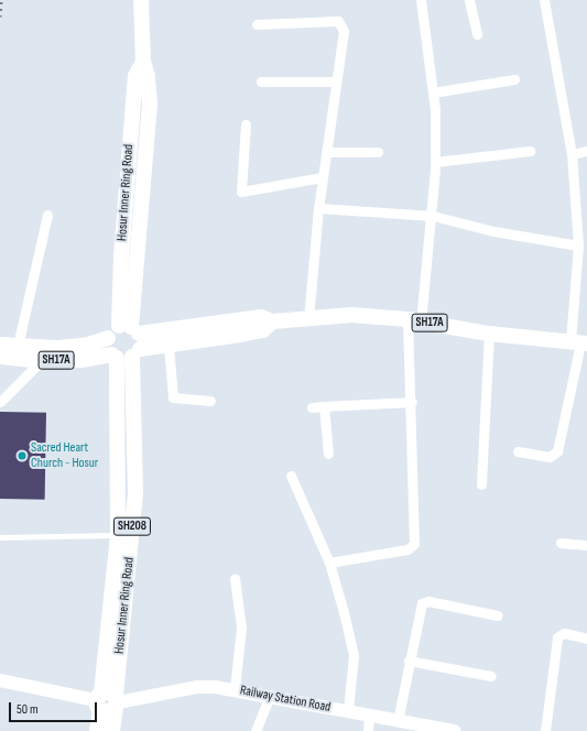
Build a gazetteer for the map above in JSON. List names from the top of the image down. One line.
{"streets":{"main road":["Hosur Inner Ring Road","SH17A","SH208","Railway Station Road"]},"crossings":[["Hosur Inner Ring Road","SH17A"],["Hosur Inner Ring Road","Railway Station Road"]],"places":["Sacred Heart Church - Hosur"],"scale_bar":"50 m"}
